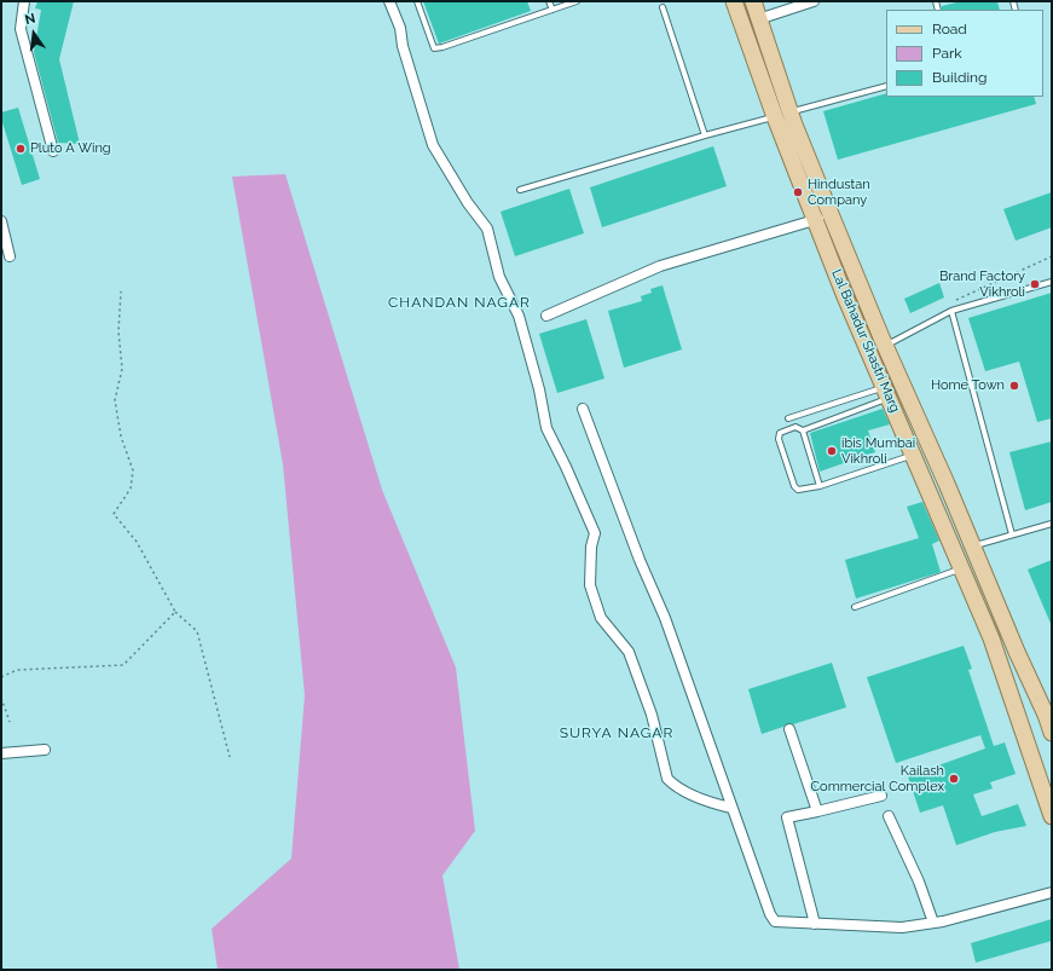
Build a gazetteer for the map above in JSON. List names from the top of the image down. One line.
{"streets":{"main road":["Lal Bahadur Shastri Marg"]},"districts":["CHANDAN NAGAR","SURYA NAGAR"],"places":["Pluto A Wing","Hindustan Company","Brand Factory Vikhroli","Home Town","ibis Mumbai Vikhroli","Kailash Commercial Complex"],"legend":["Road","Park","Building"],"north":"top"}
